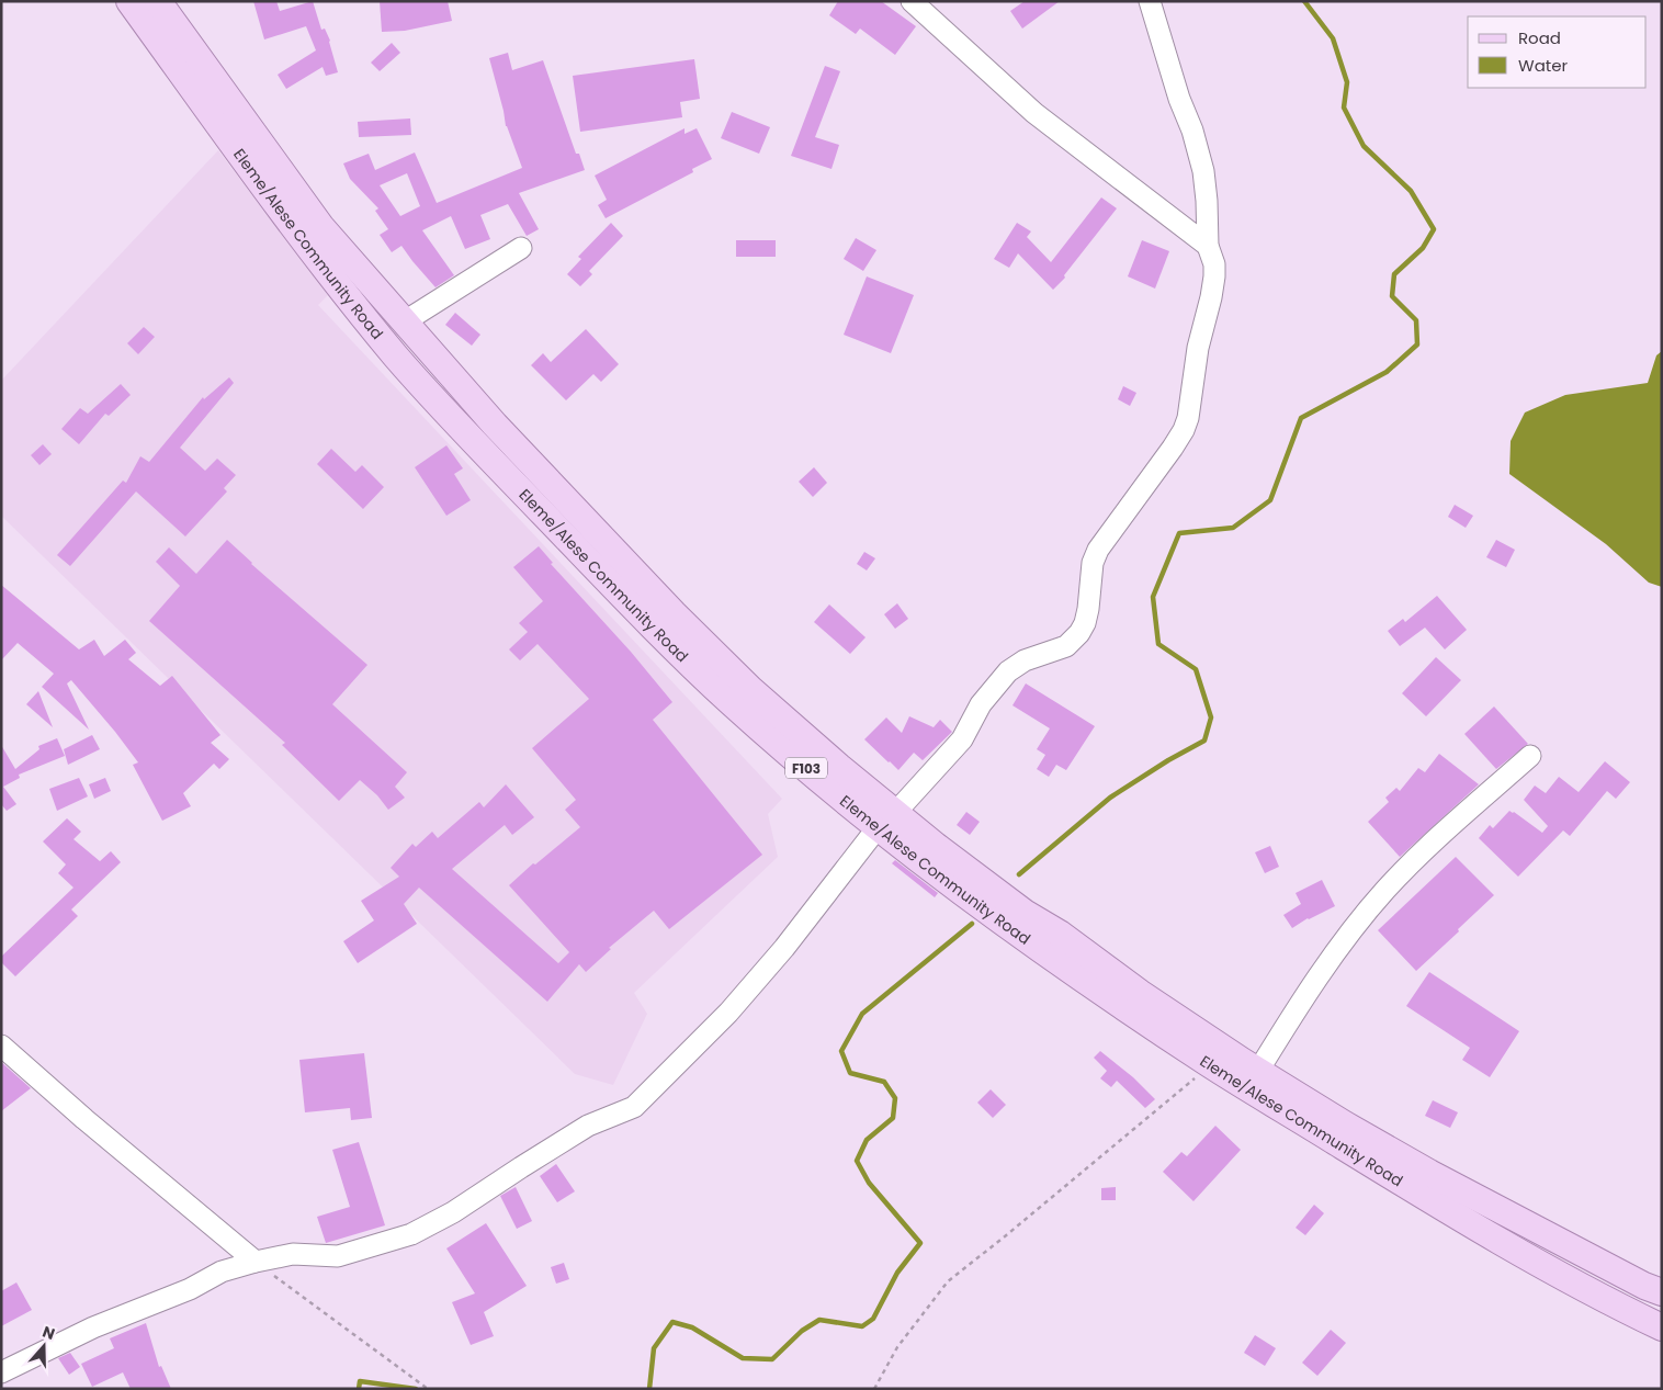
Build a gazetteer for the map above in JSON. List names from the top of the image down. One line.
{"streets":{"main road":["Eleme/Alese Community Road","F103"]},"legend":["Road","Water"],"north":"top"}
